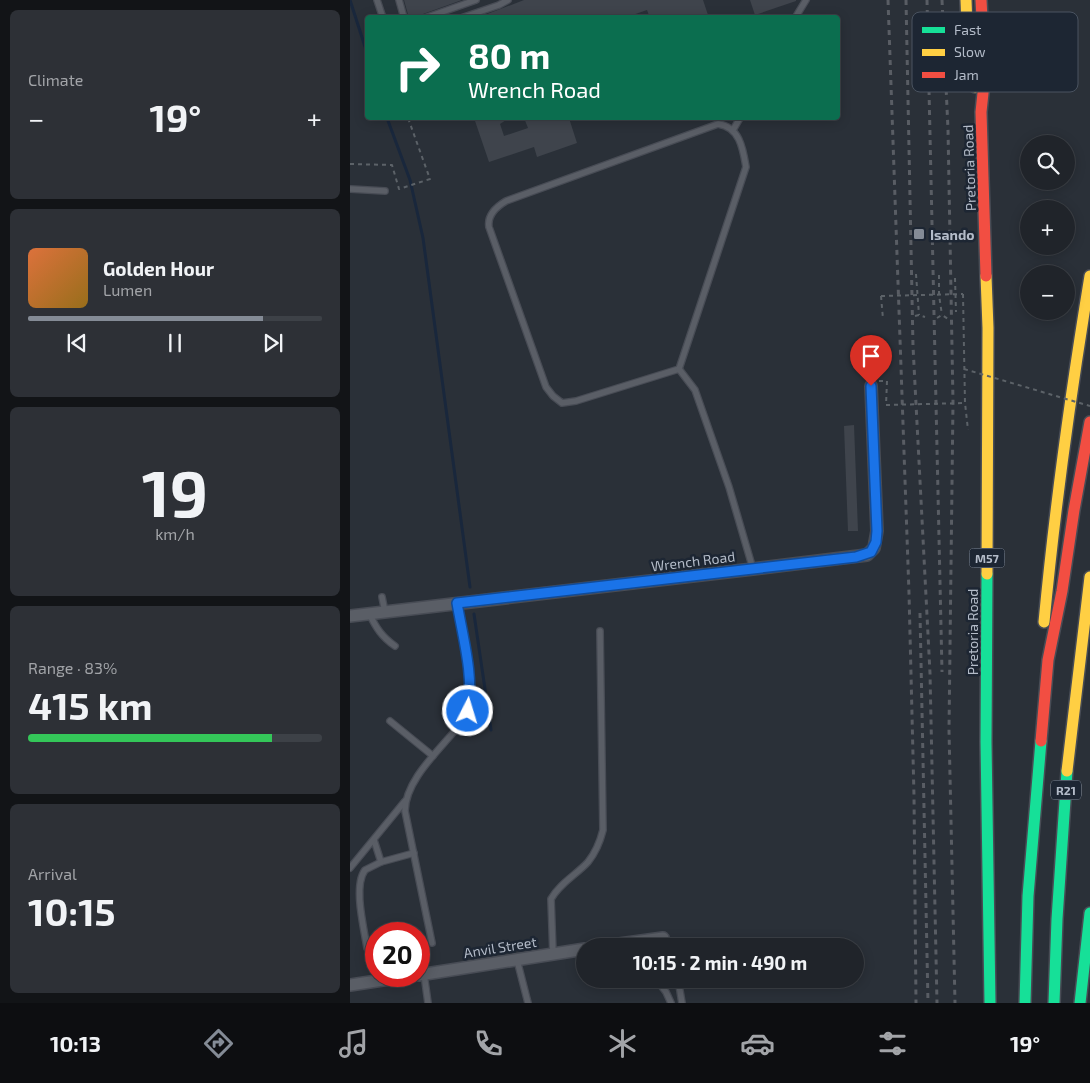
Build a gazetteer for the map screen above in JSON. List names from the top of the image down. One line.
{"streets":{"main road":["Pretoria Road","M57","R21"],"street":["Wrench Road","Anvil Street"]},"places":{"transit":["Isando"]},"legend":["Fast","Slow","Jam"],"page":{"tile":["Climate",["19","km/h"],["Range · 83%","415 km"],["Arrival","10:15"]],"turn":["80 m","Wrench Road"],"heat":["−","19°","+"],"map_buttons":["+","−"],"song":["Golden Hour","Lumen"],"limit":"20","trip":"10:15 · 2 min · 490 m","tabs":["10:13","19°"]}}
